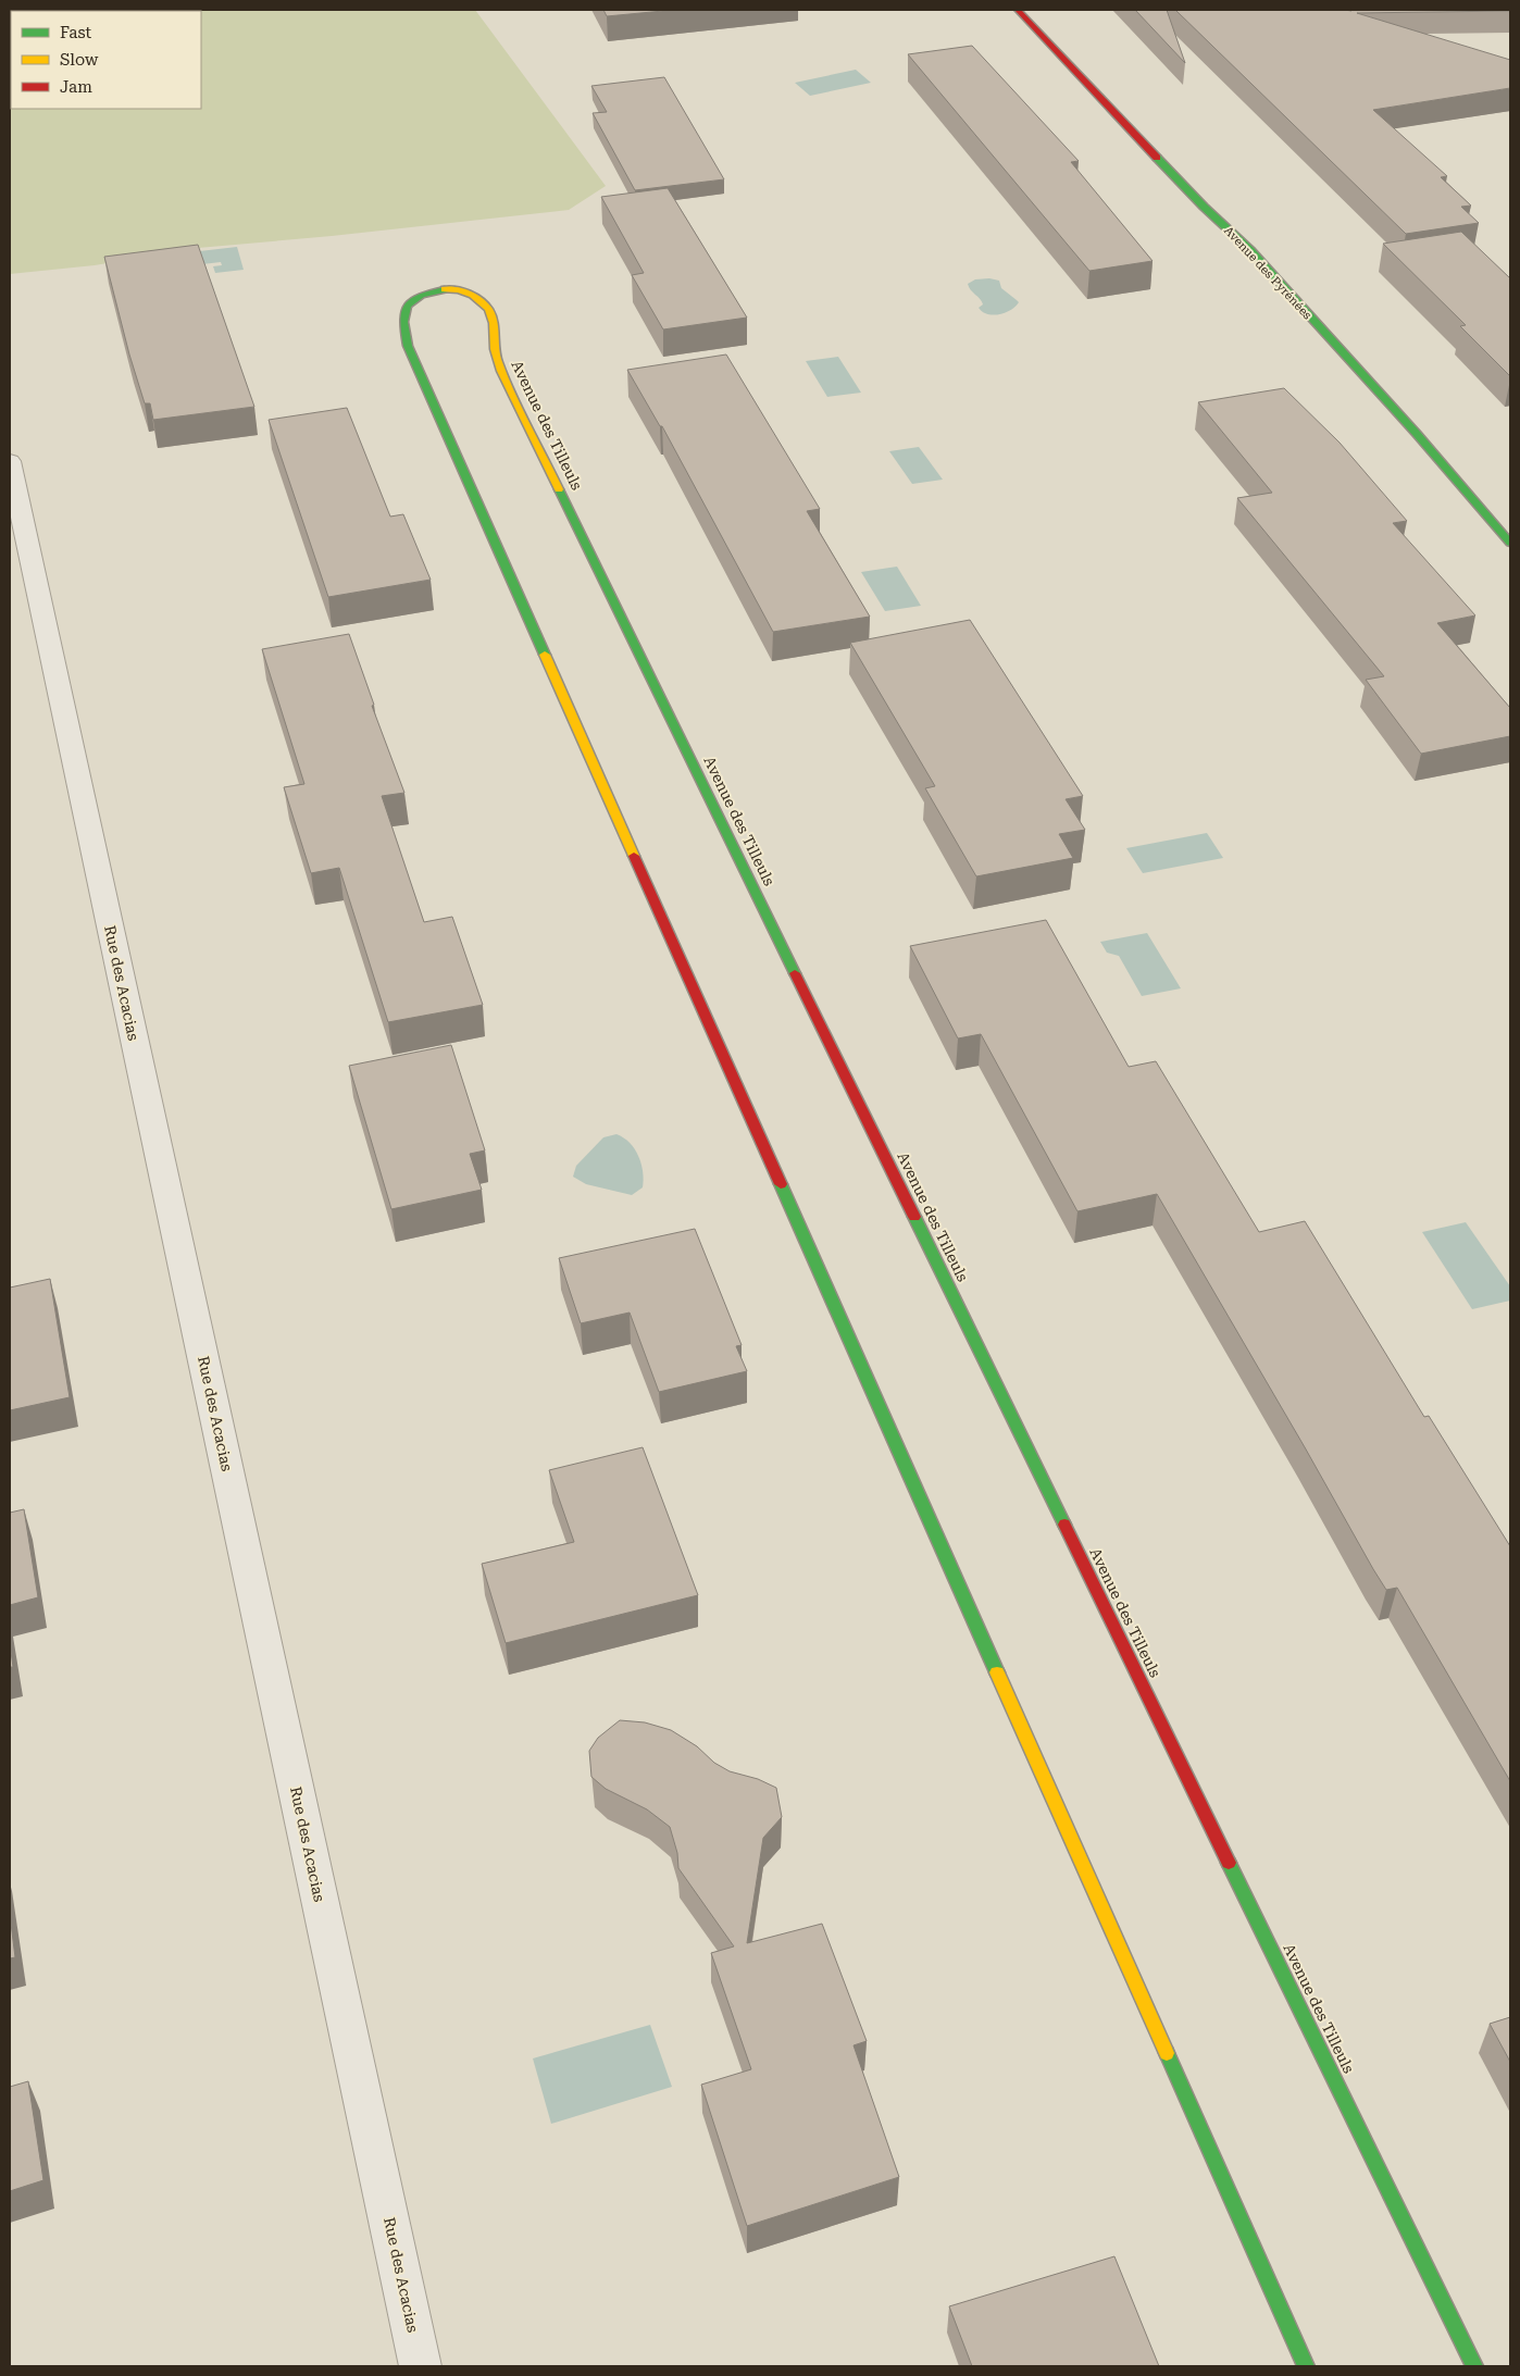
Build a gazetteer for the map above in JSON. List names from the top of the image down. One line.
{"streets":{"street":["Avenue des Pyrénées","Avenue des Tilleuls","Rue des Acacias"]},"legend":["Fast","Slow","Jam"]}
